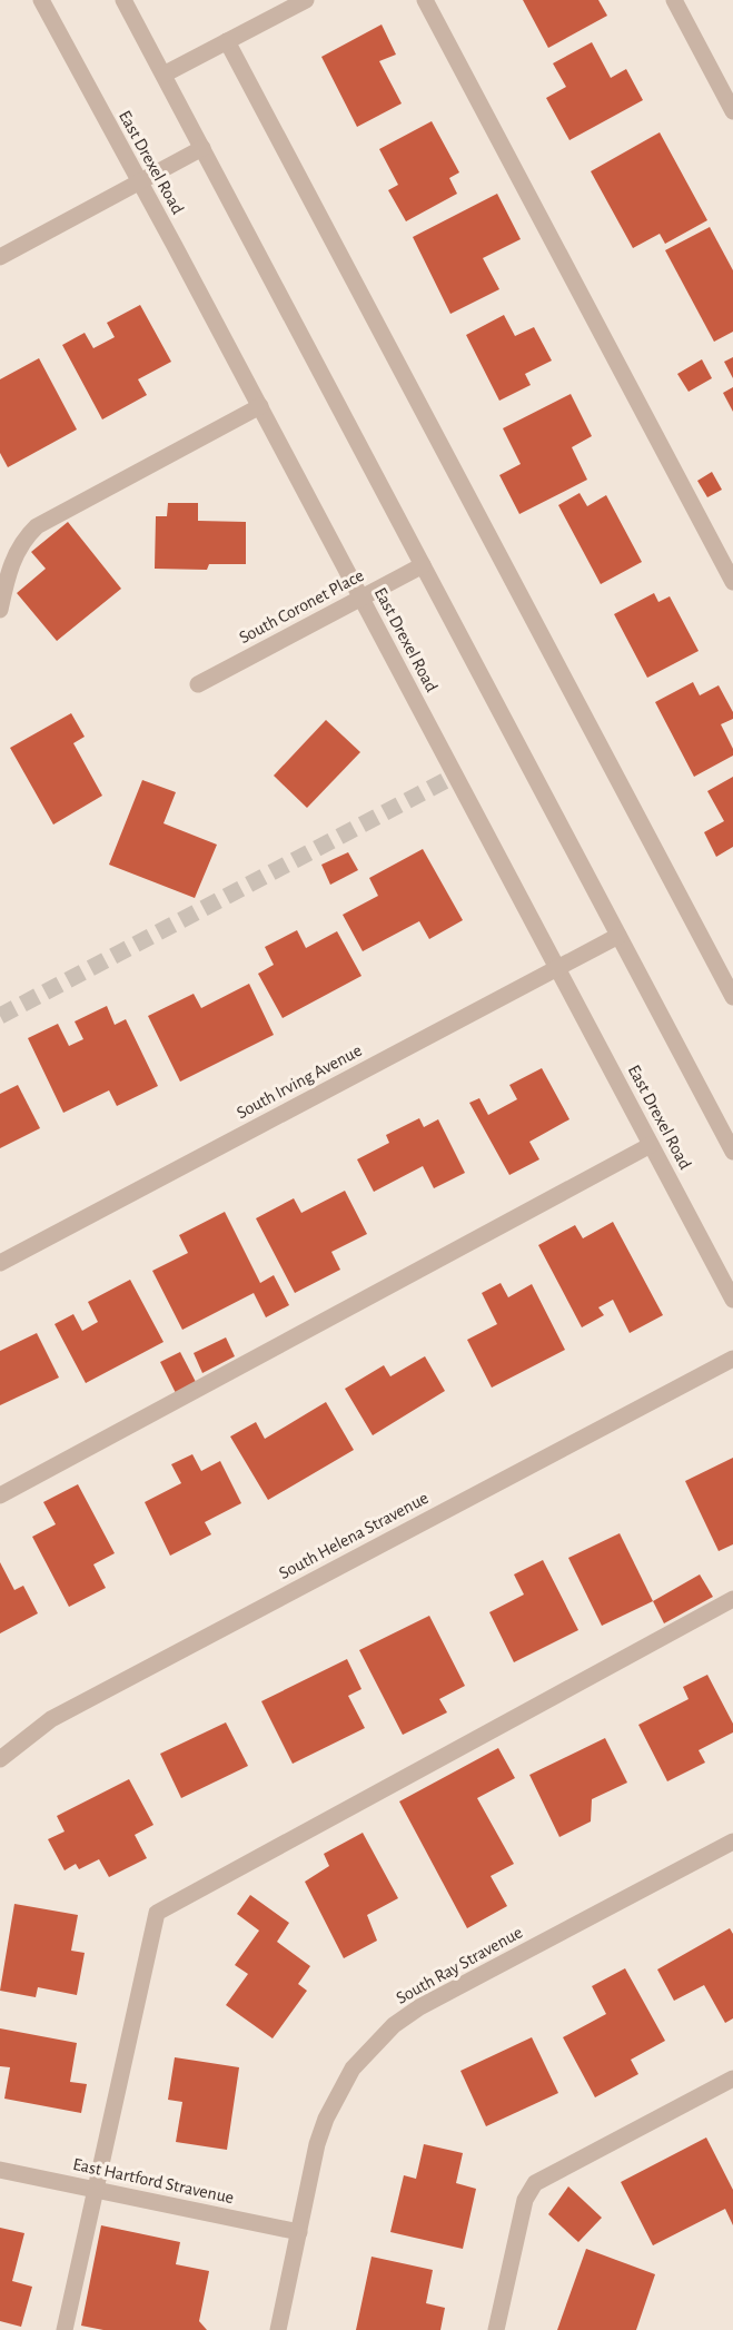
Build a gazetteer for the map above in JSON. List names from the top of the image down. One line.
{"streets":{"street":["East Drexel Road","South Coronet Place","South Irving Avenue","South Helena Stravenue","South Ray Stravenue","East Hartford Stravenue"]},"crossings":[["East Drexel Road","South Coronet Place"],["East Drexel Road","South Irving Avenue"],["South Ray Stravenue","East Hartford Stravenue"]]}
